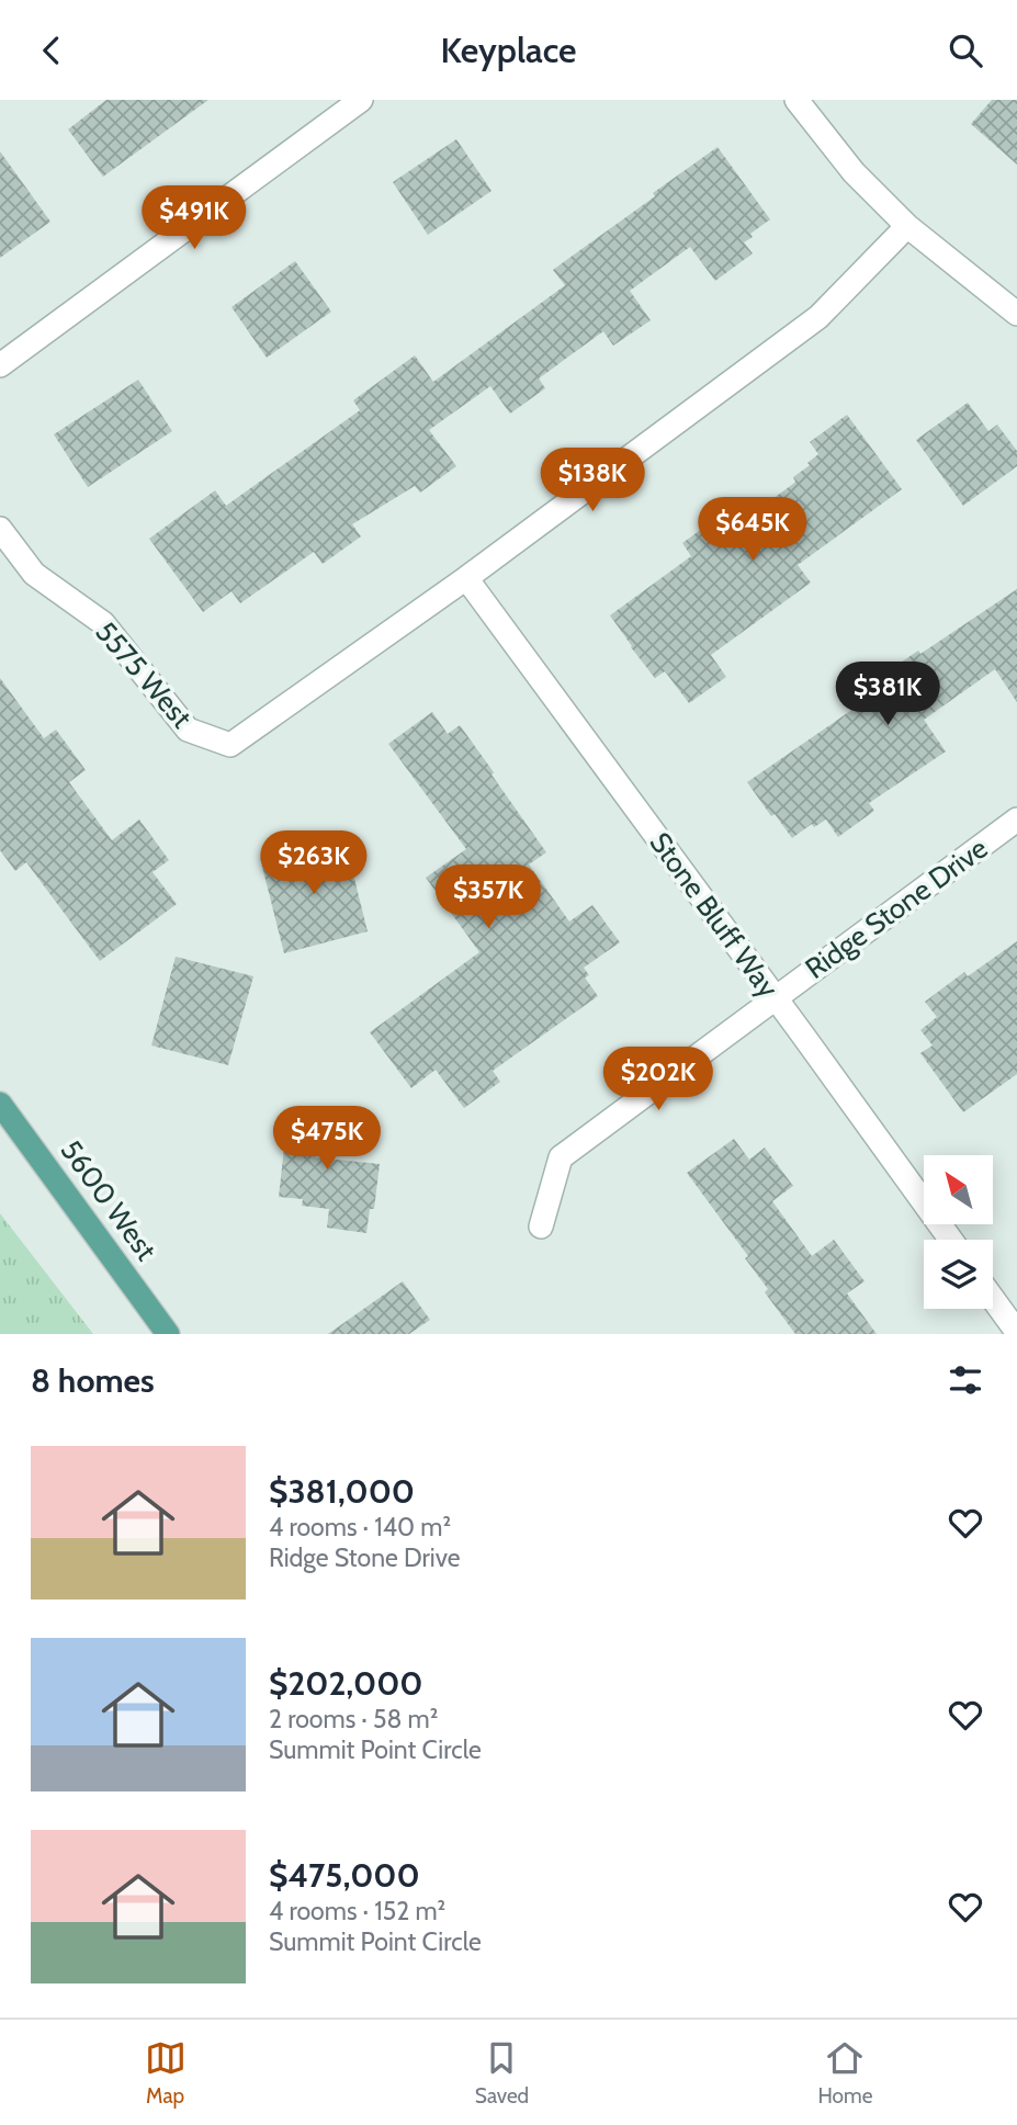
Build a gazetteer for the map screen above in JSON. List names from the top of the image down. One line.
{"streets":{"main road":["5600 West"],"street":["5575 West","Ridge Stone Drive","Stone Bluff Way"]},"crossings":[["5575 West","Stone Bluff Way"],["Ridge Stone Drive","Stone Bluff Way"]],"north":"top left","page":{"header":"Keyplace","price":["$491K","$138K","$645K","$381K","$263K","$357K","$202K","$475K"],"heading":"8 homes","list":[{"name":"$381,000","note":"4 rooms · 140 m² · Ridge Stone Drive"},{"name":"$202,000","note":"2 rooms · 58 m² · Summit Point Circle"},{"name":"$475,000","note":"4 rooms · 152 m² · Summit Point Circle"}],"tabs":["Map","Saved","Home"]}}
